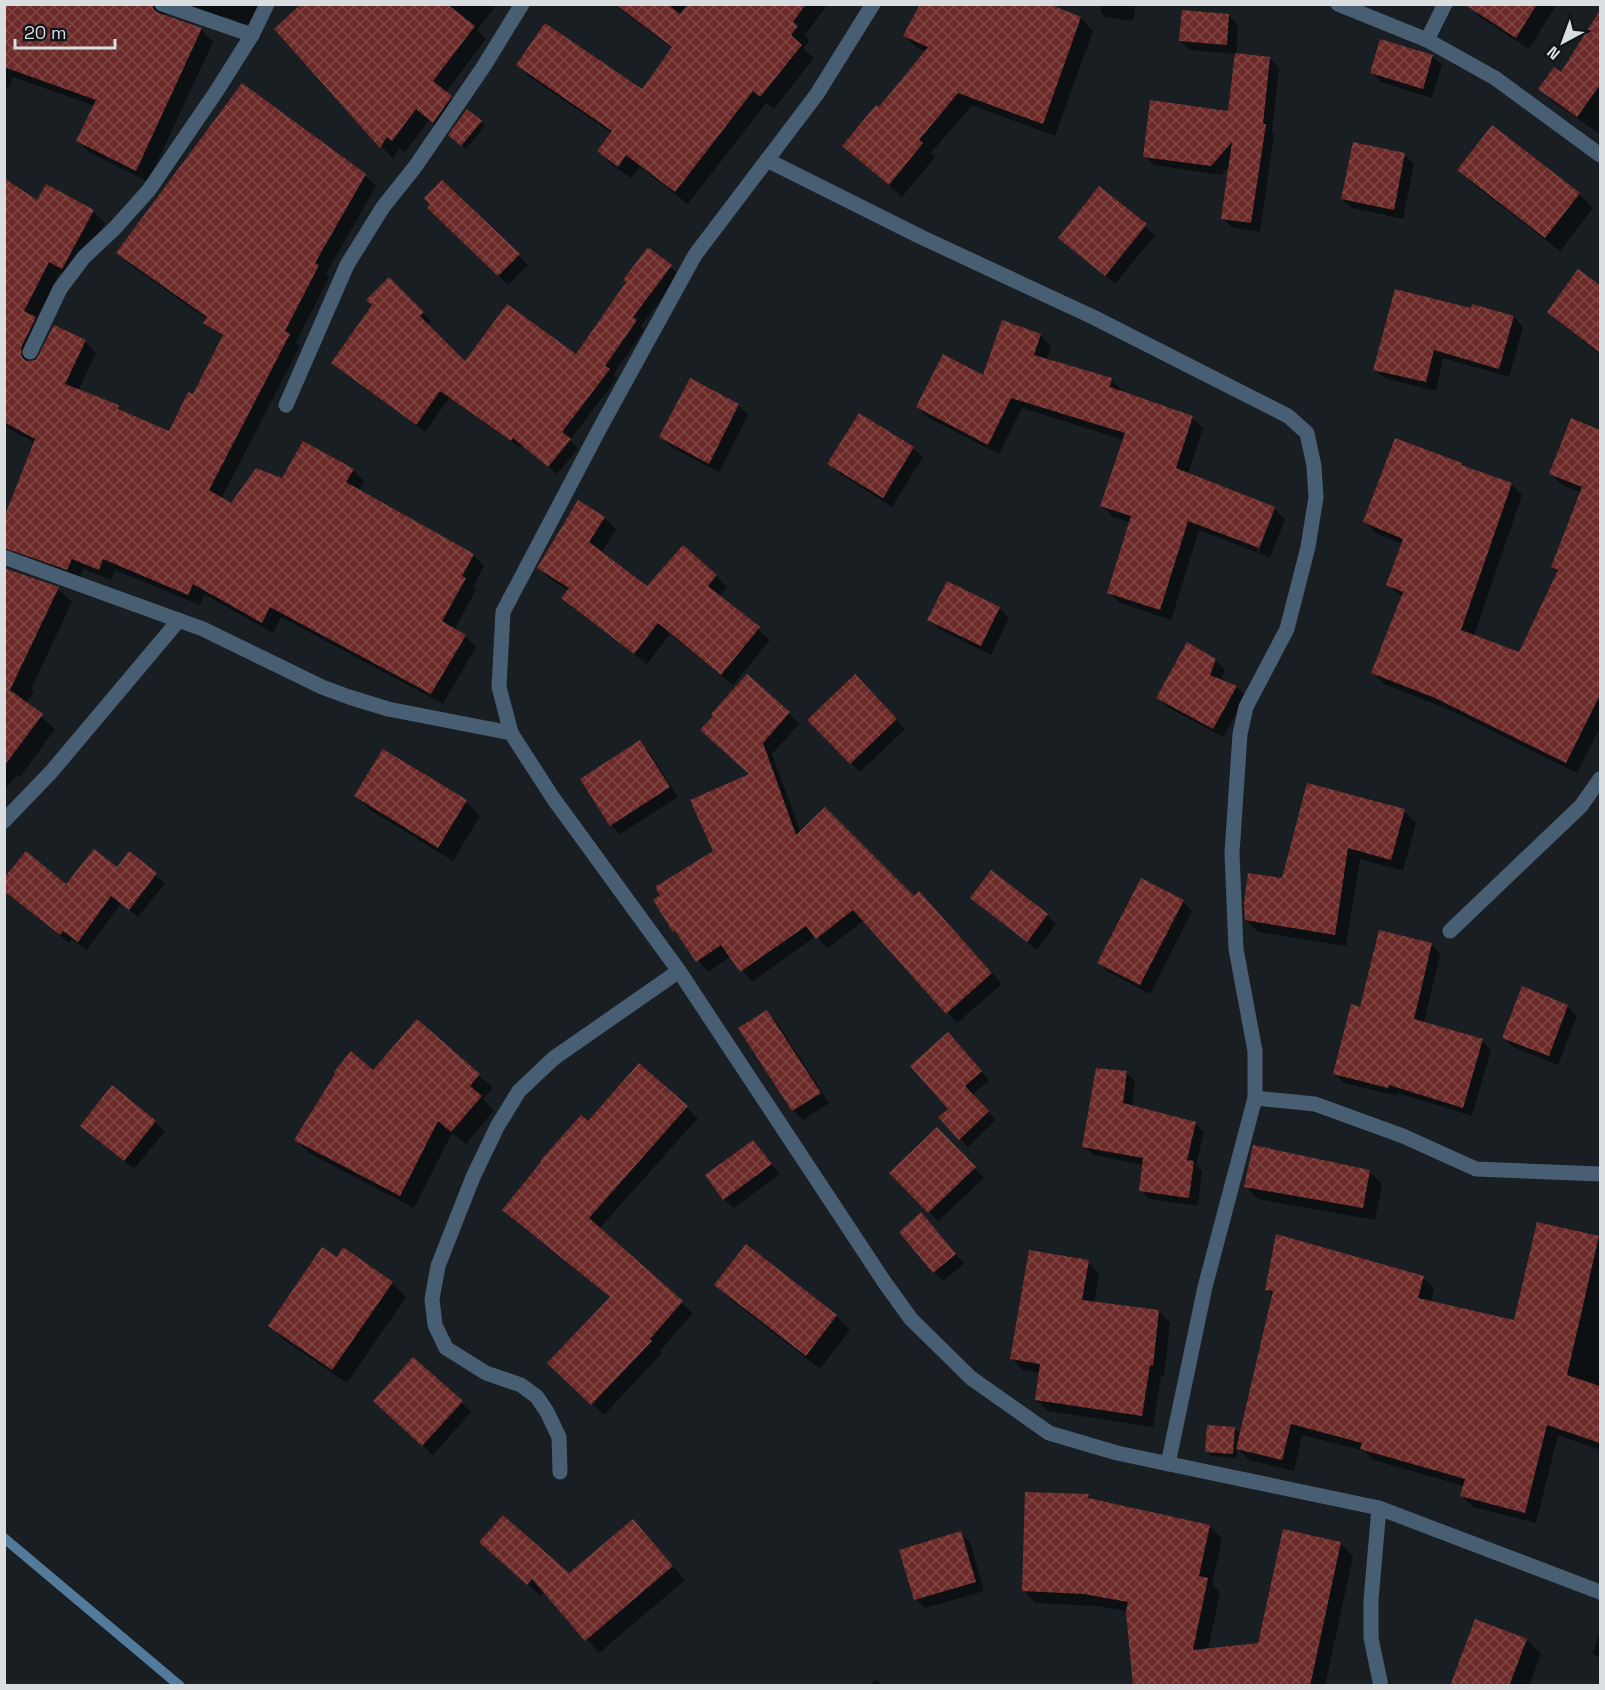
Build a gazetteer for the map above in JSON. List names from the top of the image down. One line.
{"scale_bar":"20 m","north":"bottom left"}
